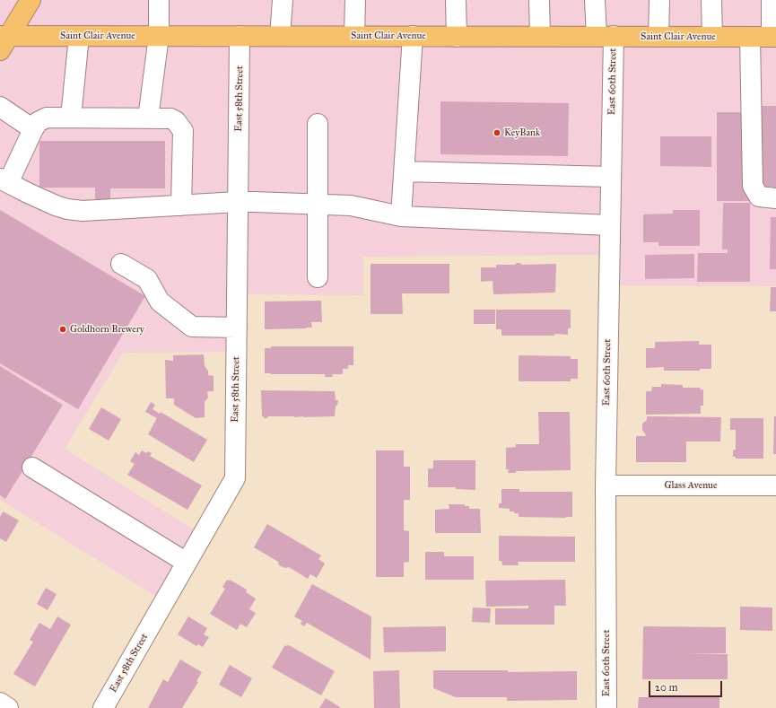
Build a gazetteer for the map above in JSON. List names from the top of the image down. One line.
{"streets":{"main road":["Saint Clair Avenue"],"street":["East 60th Street","East 58th Street","Glass Avenue"]},"crossings":[["Saint Clair Avenue","East 60th Street"],["Saint Clair Avenue","East 58th Street"],["East 60th Street","Glass Avenue"]],"places":["KeyBank","Goldhorn Brewery"],"scale_bar":"20 m"}
